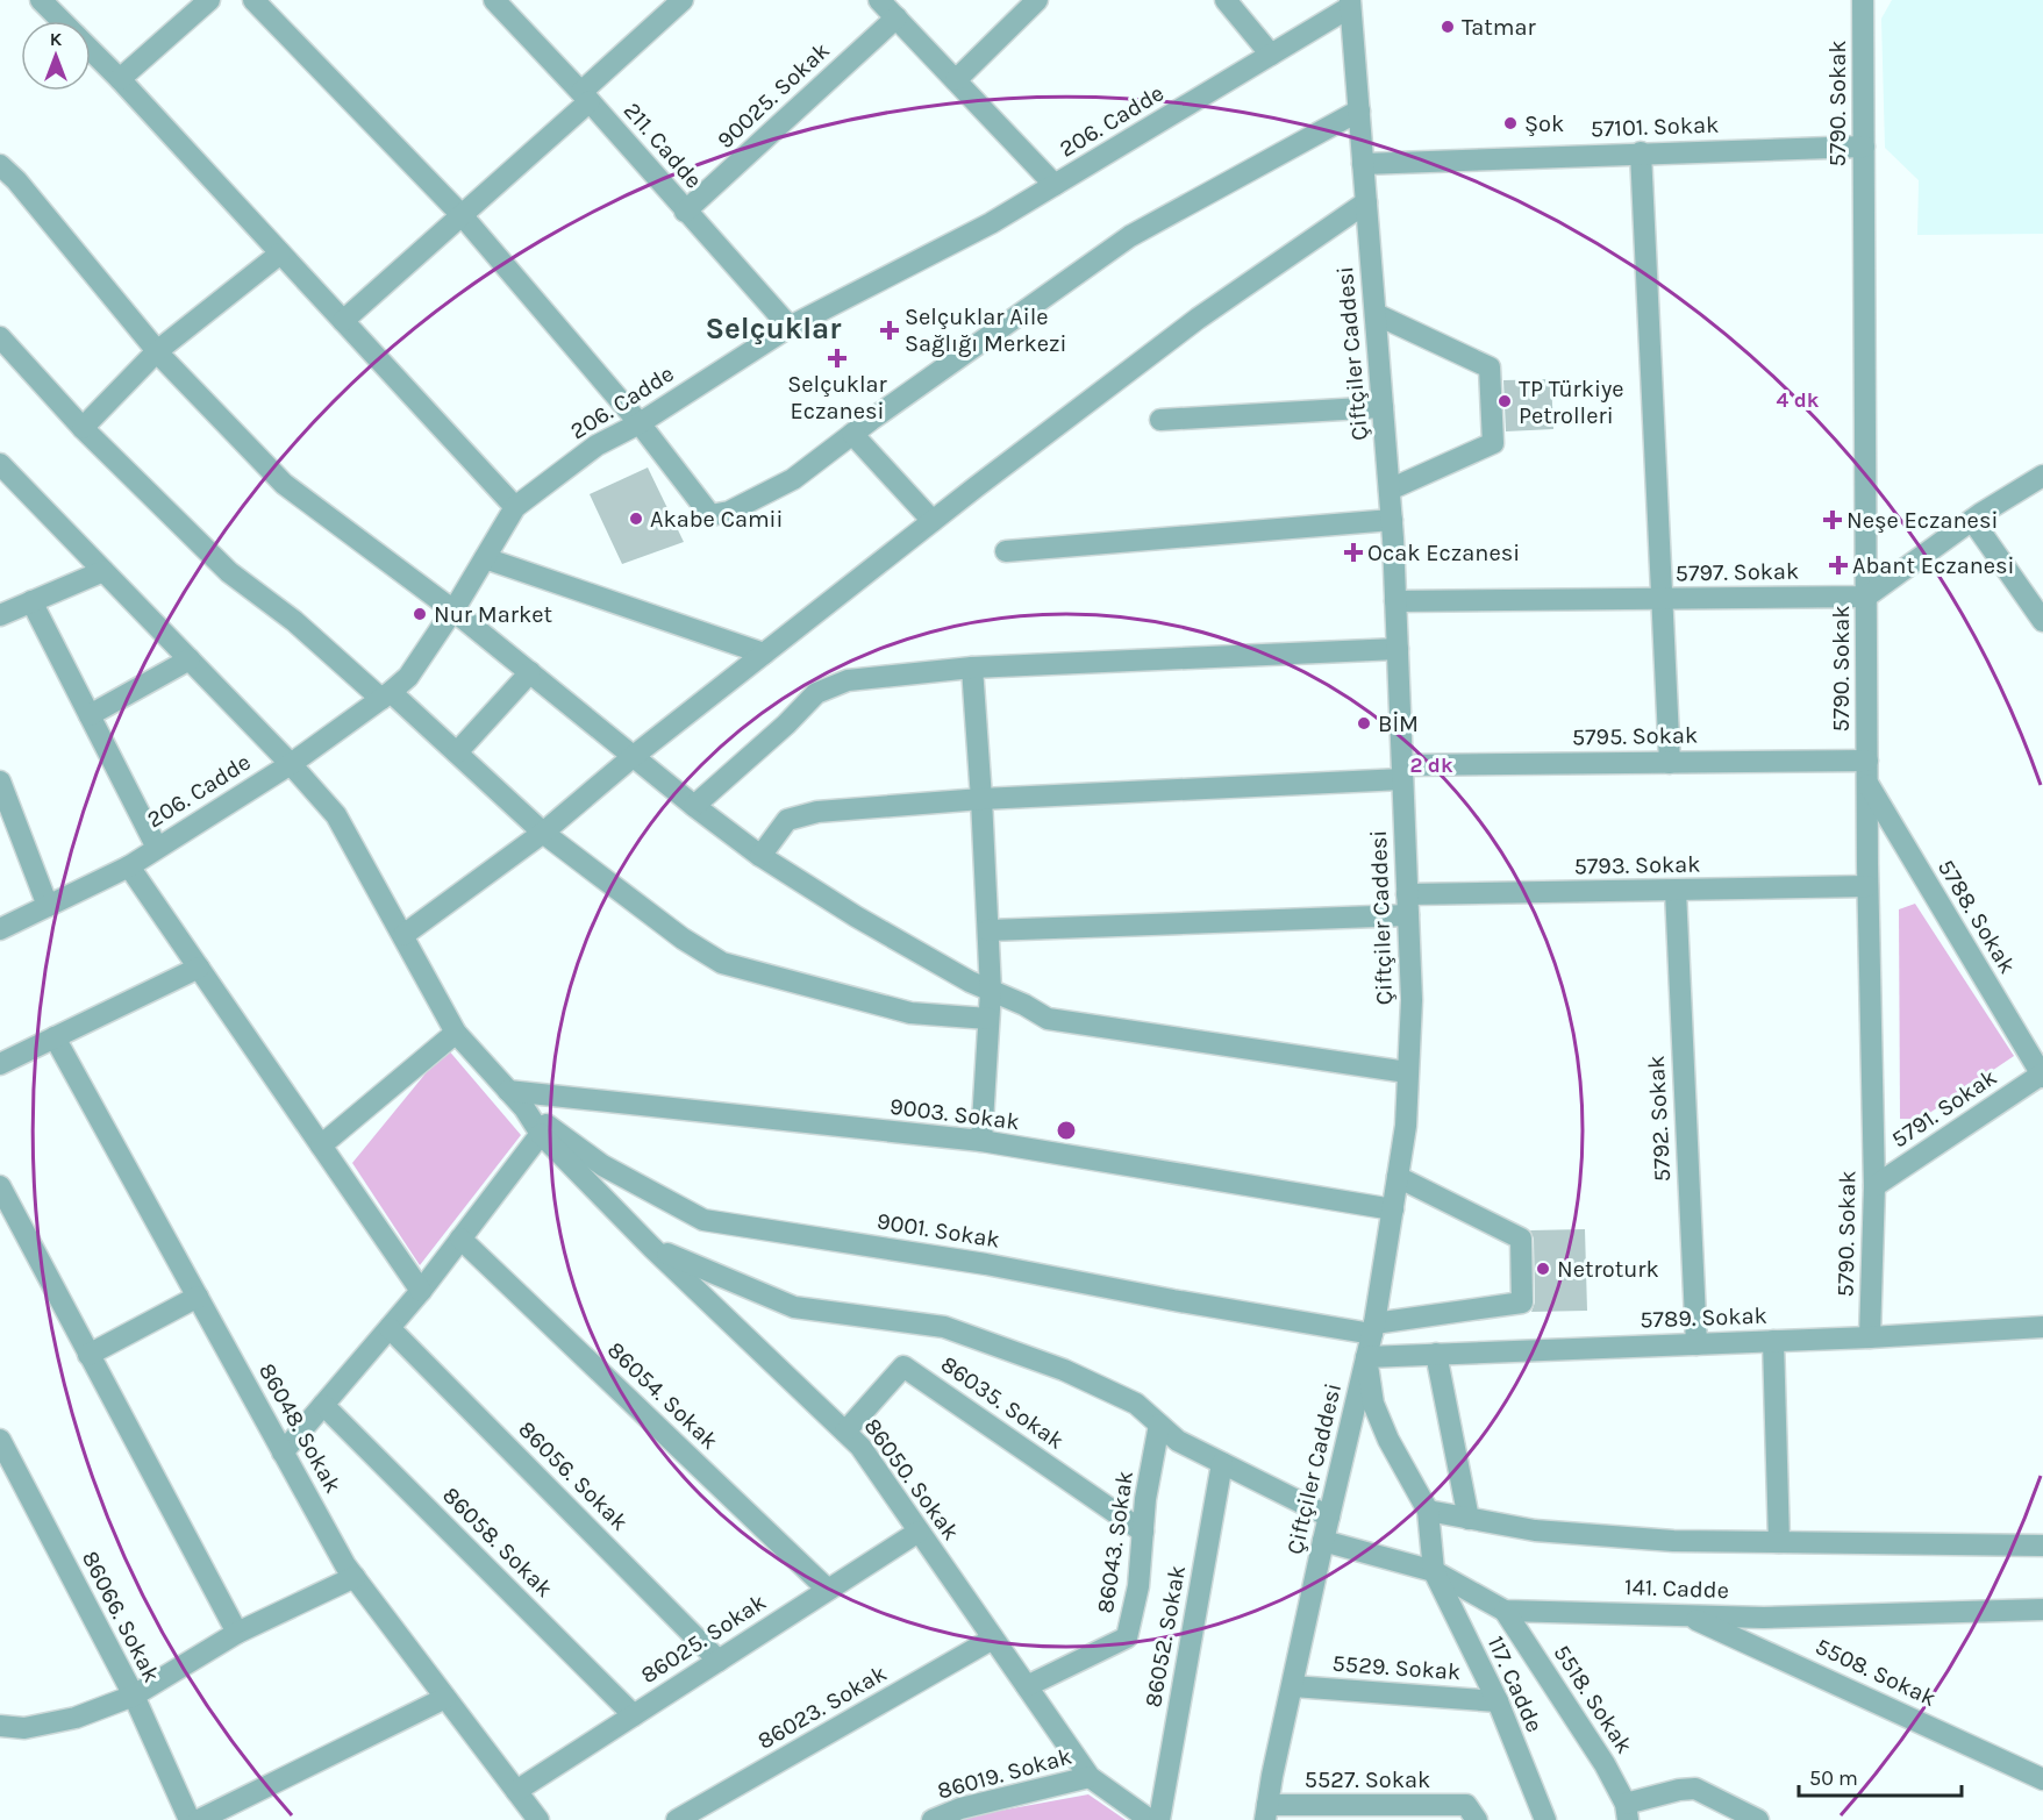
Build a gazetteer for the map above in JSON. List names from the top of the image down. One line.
{"streets":{"street":["90025. Sokak","5790. Sokak","206. Cadde","57101. Sokak","211. Cadde","Çiftçiler Caddesi","5797. Sokak","5795. Sokak","5793. Sokak","5788. Sokak","5791. Sokak","9003. Sokak","5792. Sokak","9001. Sokak","5789. Sokak","86054. Sokak","86035. Sokak","86048. Sokak","86056. Sokak","86050. Sokak","86058. Sokak","86043. Sokak","141. Cadde","86066. Sokak","86052. Sokak","86025. Sokak","5529. Sokak","5508. Sokak","117. Cadde","5518. Sokak","86023. Sokak","86019. Sokak","5527. Sokak"]},"crossings":[["90025. Sokak","211. Cadde"],["5790. Sokak","57101. Sokak"],["5790. Sokak","5797. Sokak"],["5790. Sokak","5795. Sokak"],["5790. Sokak","5793. Sokak"],["5790. Sokak","5788. Sokak"],["5790. Sokak","5791. Sokak"],["5790. Sokak","5789. Sokak"],["206. Cadde","211. Cadde"],["206. Cadde","Çiftçiler Caddesi"],["57101. Sokak","Çiftçiler Caddesi"],["Çiftçiler Caddesi","5797. Sokak"],["Çiftçiler Caddesi","5795. Sokak"],["Çiftçiler Caddesi","5793. Sokak"],["Çiftçiler Caddesi","9003. Sokak"],["Çiftçiler Caddesi","9001. Sokak"],["Çiftçiler Caddesi","5789. Sokak"],["Çiftçiler Caddesi","141. Cadde"],["Çiftçiler Caddesi","5529. Sokak"],["Çiftçiler Caddesi","5527. Sokak"],["5793. Sokak","5792. Sokak"],["5788. Sokak","5791. Sokak"],["5792. Sokak","5789. Sokak"],["9001. Sokak","86050. Sokak"],["86054. Sokak","86025. Sokak"],["86035. Sokak","86050. Sokak"],["86035. Sokak","86043. Sokak"],["86048. Sokak","86025. Sokak"],["86056. Sokak","86025. Sokak"],["86050. Sokak","86043. Sokak"],["86050. Sokak","86025. Sokak"],["86050. Sokak","86023. Sokak"],["86050. Sokak","86019. Sokak"],["86058. Sokak","86025. Sokak"],["141. Cadde","5508. Sokak"],["141. Cadde","117. Cadde"],["141. Cadde","5518. Sokak"],["5529. Sokak","117. Cadde"]],"districts":["Selçuklar"],"places":{"other":["Tatmar","Şok","TP Türkiye Petrolleri","Akabe Camii","Nur Market","BİM","Netroturk"],"health":["Selçuklar Aile Sağlığı Merkezi","Selçuklar Eczanesi","Neşe Eczanesi","Ocak Eczanesi","Abant Eczanesi"]},"scale_bar":"50 m","north":"top","rings":["4 dk","2 dk"]}
